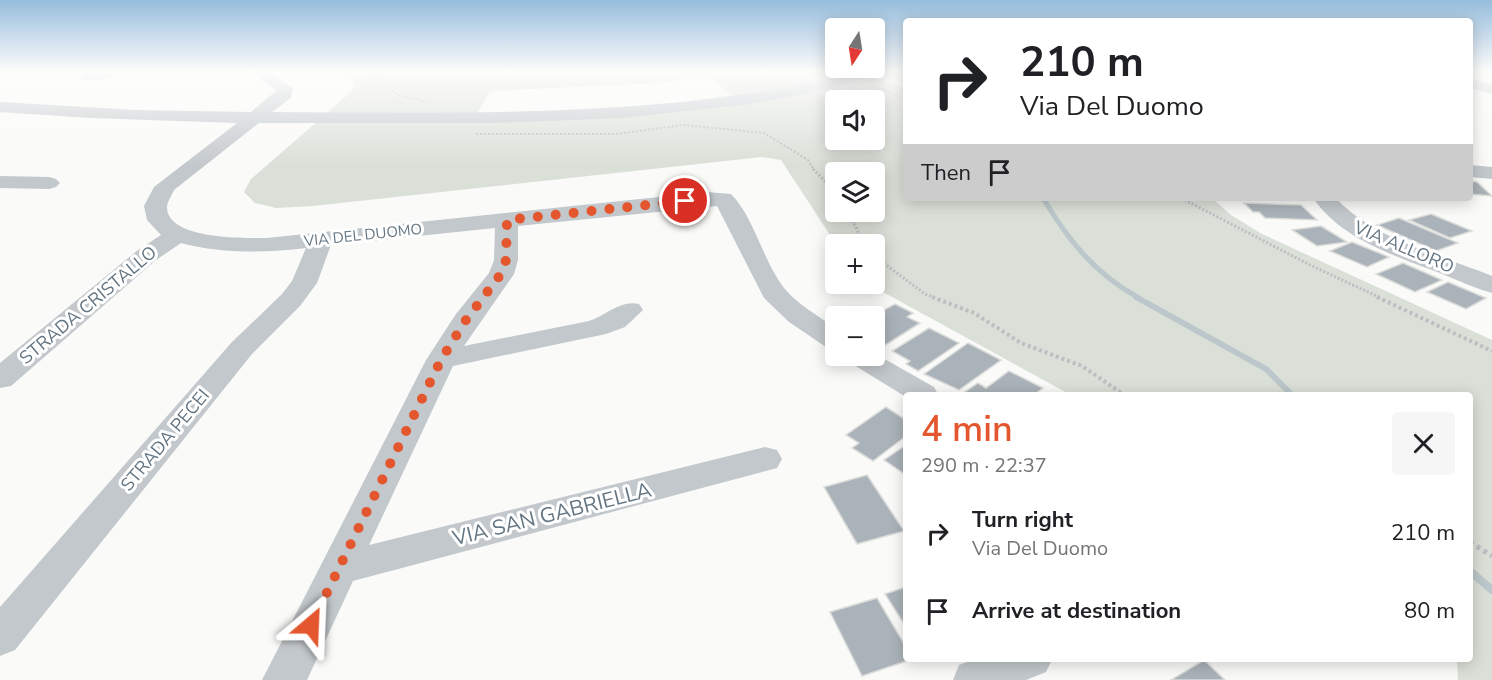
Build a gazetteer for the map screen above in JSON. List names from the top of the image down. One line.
{"streets":{"street":["VIA DEL DUOMO","VIA ALLORO","STRADA CRISTALLO","STRADA PECEI","VIA SAN GABRIELLA"]},"crossings":[["VIA DEL DUOMO","STRADA CRISTALLO"],["VIA DEL DUOMO","STRADA PECEI"]],"north":"bottom","page":{"map_buttons":["+","−"],"turn":["210 m","Via Del Duomo"],"then":"Then","heading":["4 min","290 m · 22:37"],"list":[{"name":"Turn right","note":"Via Del Duomo","value":"210 m"},{"name":"Arrive at destination","value":"80 m"}]}}
